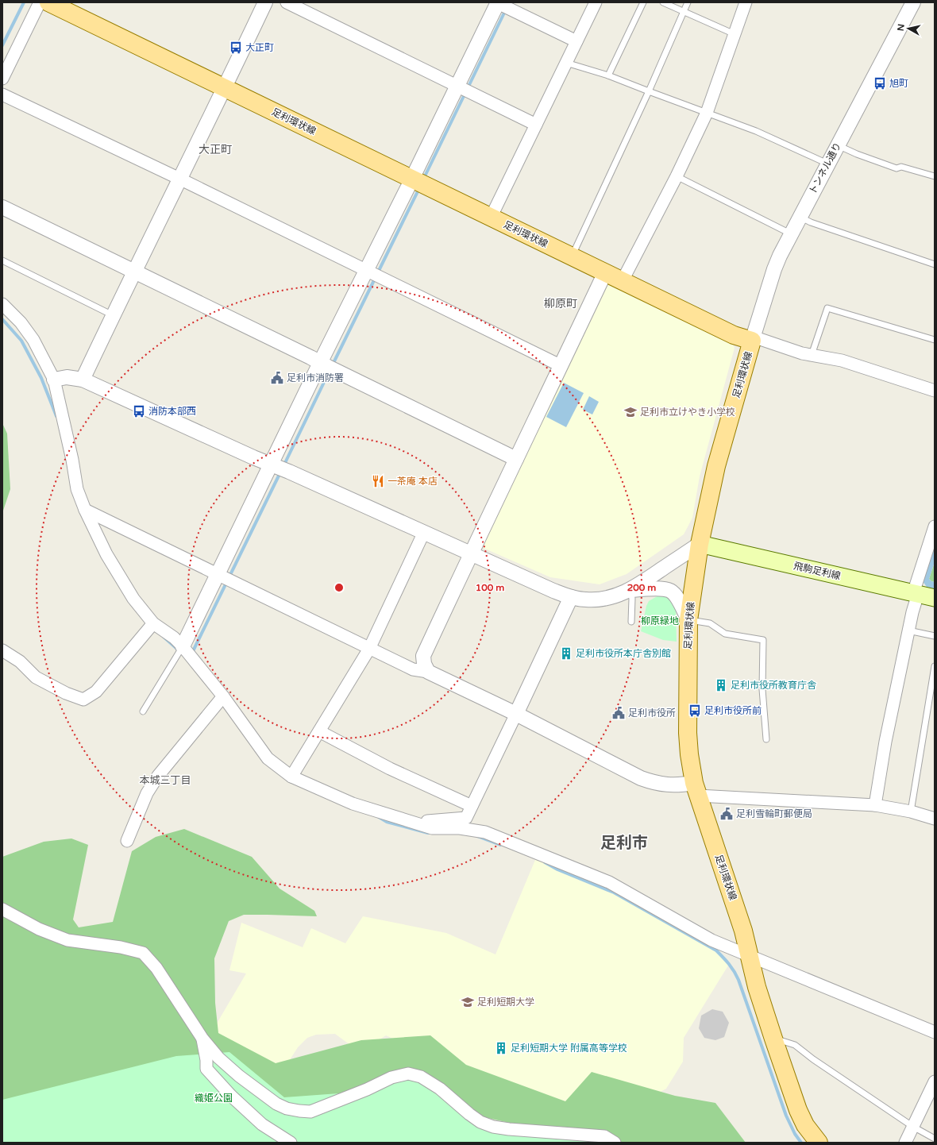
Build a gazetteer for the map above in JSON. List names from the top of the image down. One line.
{"streets":{"main road":["足利環状線","飛駒足利線"],"street":["トンネル通り"]},"crossings":[["足利環状線","トンネル通り"],["足利環状線","飛駒足利線"]],"districts":["大正町","柳原町","本城三丁目","足利市"],"parks":["柳原緑地","織姫公園"],"places":{"bus stop":["大正町","旭町","消防本部西","足利市役所前"],"public building":["足利市消防署","足利市役所","足利雪輪町郵便局"],"school or university":["足利市立けやき小学校","足利短期大学"],"restaurant":["一茶庵 本店"],"building":["足利市役所本庁舎別館","足利市役所教育庁舎","足利短期大学 附属高等学校"]},"north":"left","rings":["100 m","200 m"]}
